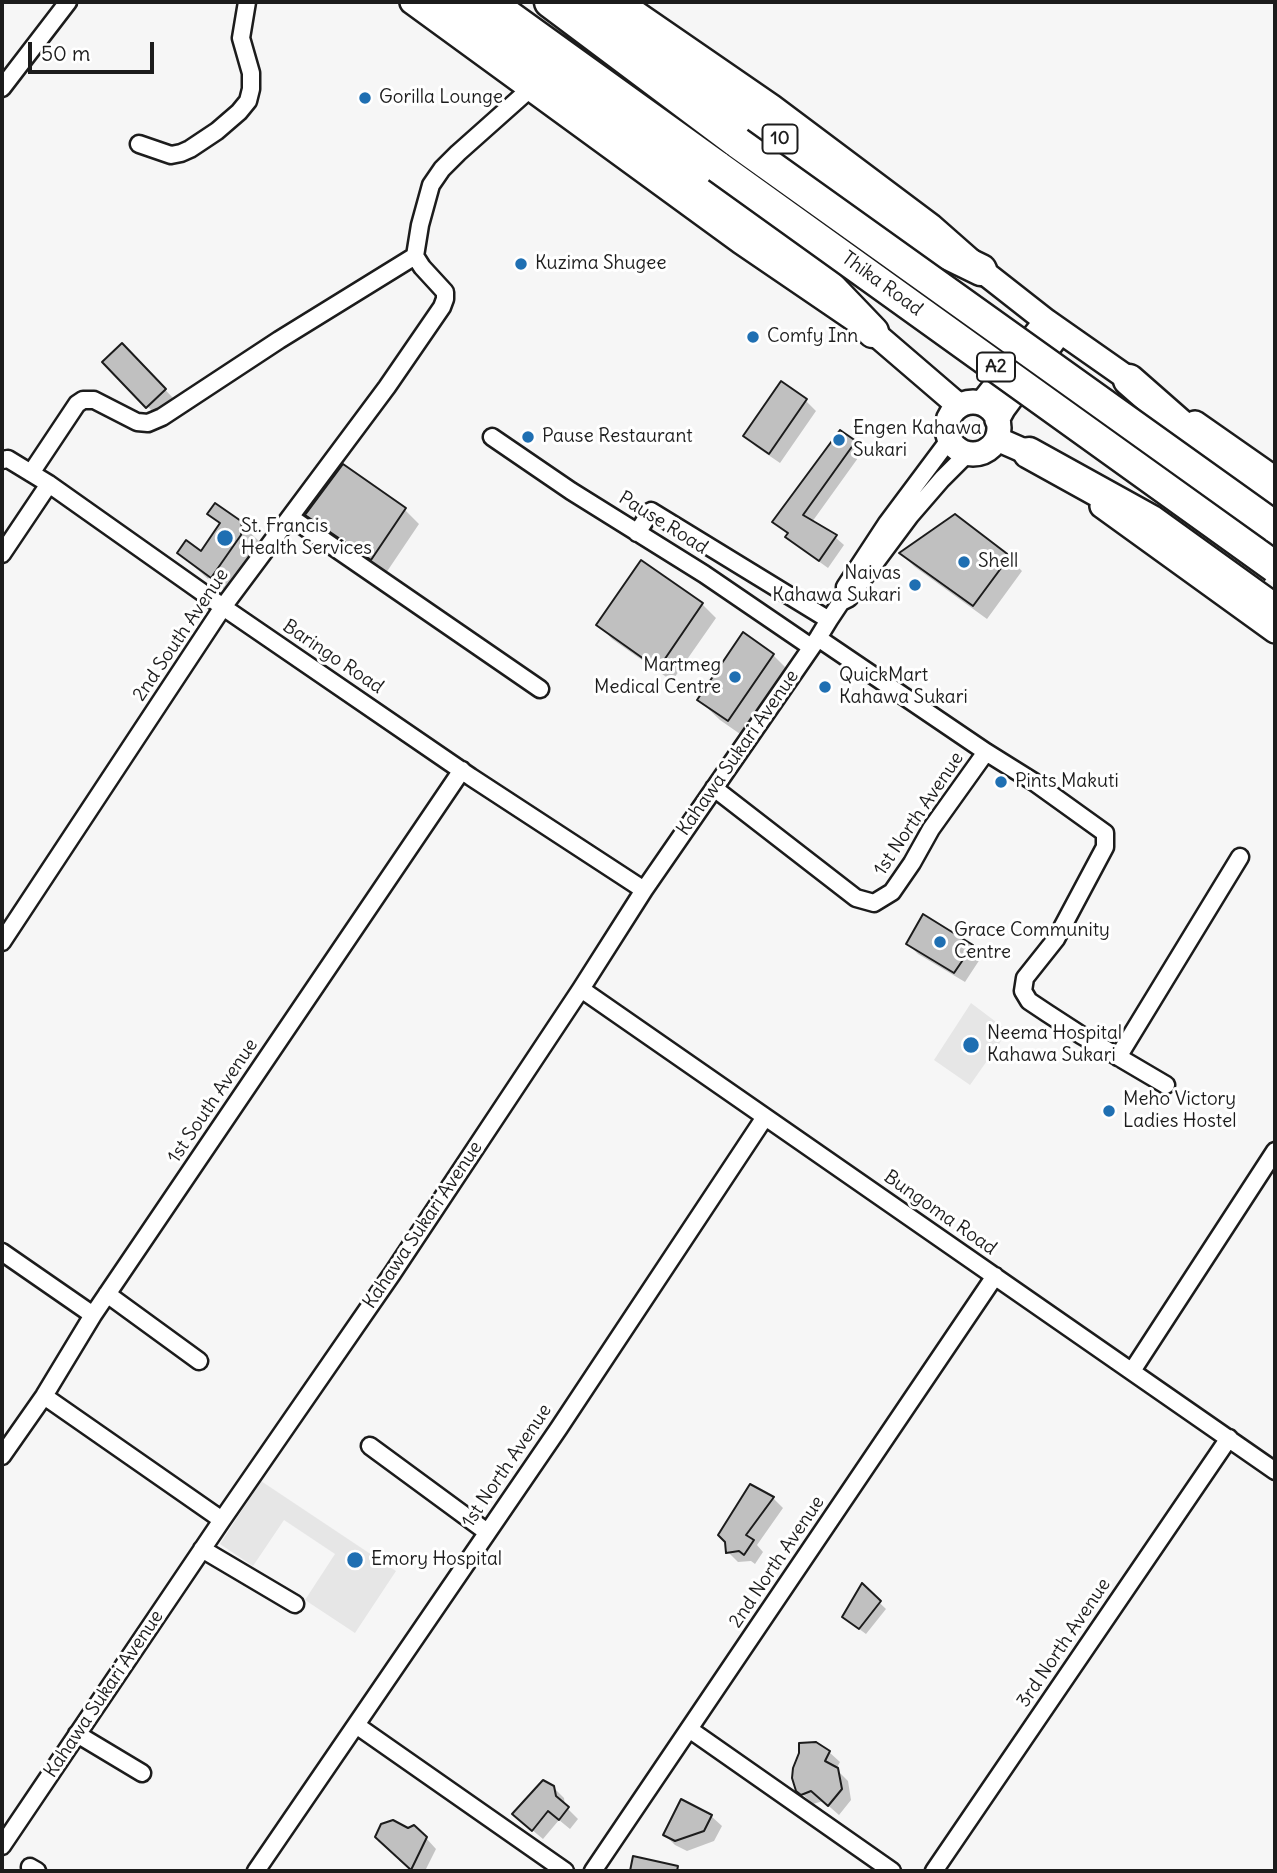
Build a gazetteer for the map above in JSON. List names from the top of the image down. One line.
{"streets":{"highway":["10","Thika Road","A2"],"street":["Pause Road","2nd South Avenue","Baringo Road","Kahawa Sukari Avenue","1st North Avenue","1st South Avenue","Bungoma Road","2nd North Avenue","3rd North Avenue"]},"crossings":[["Pause Road","Kahawa Sukari Avenue"],["Pause Road","1st North Avenue"],["2nd South Avenue","Baringo Road"],["Baringo Road","Kahawa Sukari Avenue"],["Baringo Road","1st South Avenue"],["Kahawa Sukari Avenue","1st North Avenue"],["Kahawa Sukari Avenue","Bungoma Road"],["1st North Avenue","Bungoma Road"],["Bungoma Road","2nd North Avenue"],["Bungoma Road","3rd North Avenue"]],"places":["Gorilla Lounge","Kuzima Shugee","Comfy Inn","Pause Restaurant","Engen Kahawa Sukari","St. Francis Health Services","Shell","Naivas Kahawa Sukari","Martmeg Medical Centre","QuickMart Kahawa Sukari","Pints Makuti","Grace Community Centre","Neema Hospital Kahawa Sukari","Meho Victory Ladies Hostel","Emory Hospital"],"scale_bar":"50 m"}
